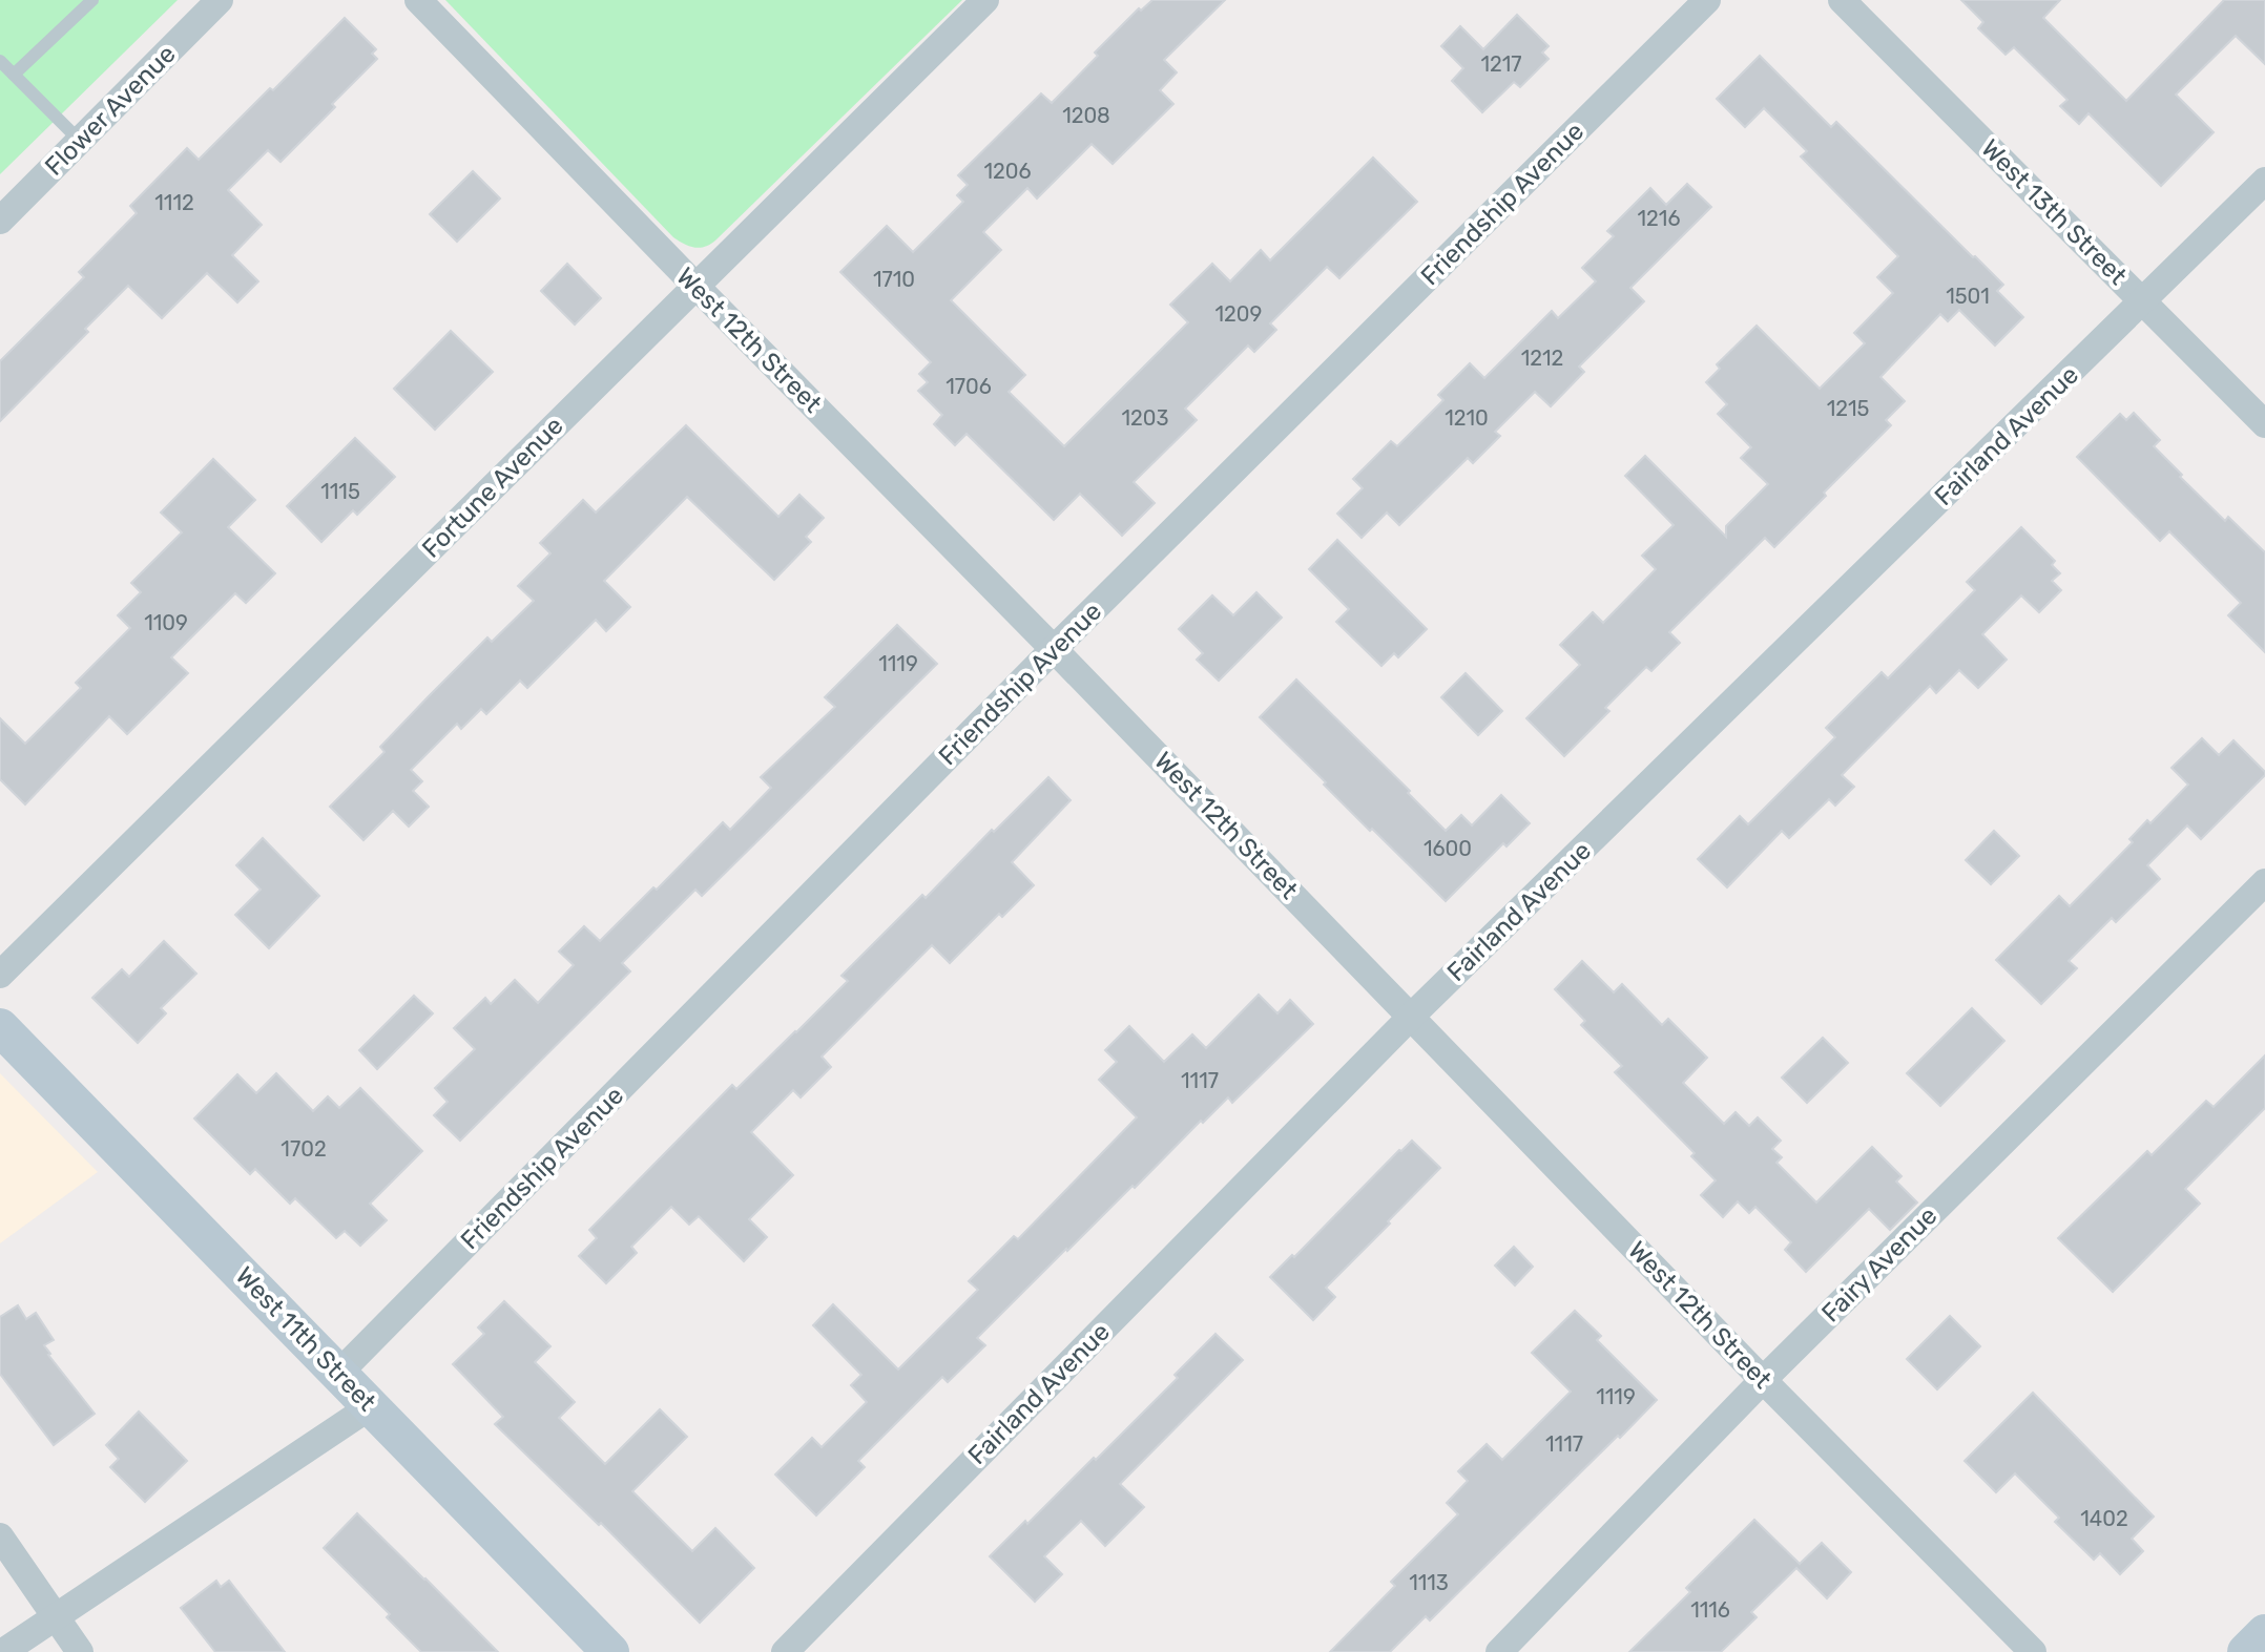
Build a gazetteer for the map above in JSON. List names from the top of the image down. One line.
{"streets":{"main road":["West 11th Street"],"street":["Flower Avenue","Friendship Avenue","West 13th Street","West 12th Street","Fairland Avenue","Fortune Avenue","Fairy Avenue"]},"crossings":[["Friendship Avenue","West 12th Street"],["Friendship Avenue","West 11th Street"],["West 13th Street","Fairland Avenue"],["West 12th Street","Fairland Avenue"],["West 12th Street","Fortune Avenue"],["West 12th Street","Fairy Avenue"]],"house_numbers":["1217","1208","1206","1112","1216","1710","1501","1209","1212","1706","1215","1203","1210","1115","1109","1119","1600","1117","1702","1119","1117","1402","1113","1116"]}
